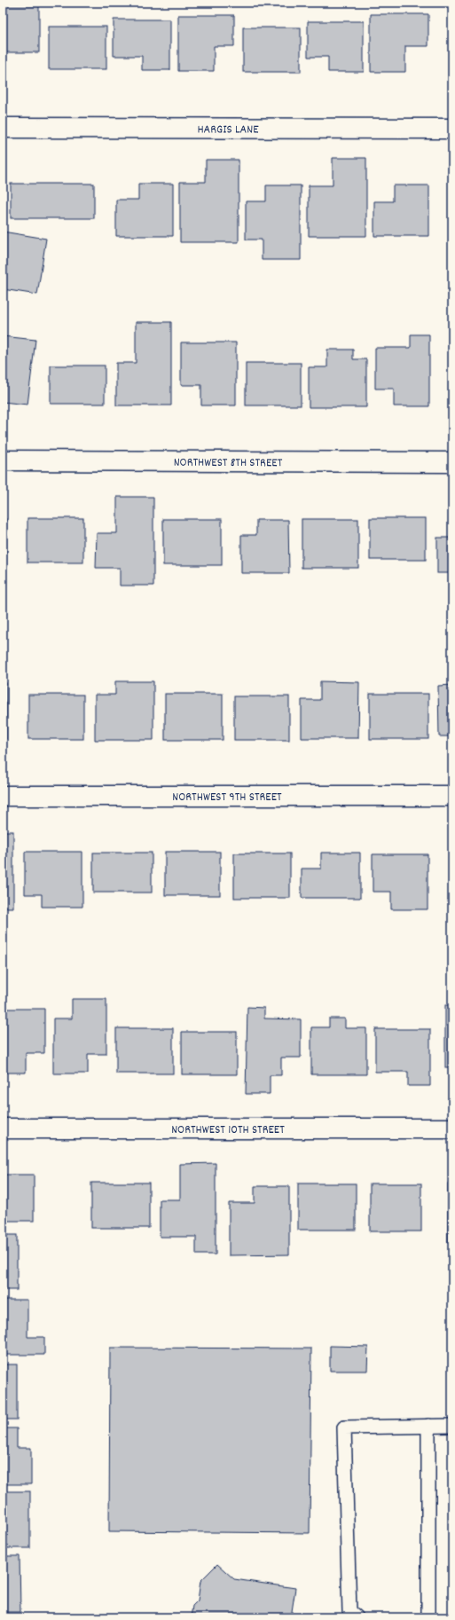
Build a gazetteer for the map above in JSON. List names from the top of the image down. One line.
{"streets":{"street":["HARGIS LANE","NORTHWEST 8TH STREET","NORTHWEST 9TH STREET","NORTHWEST 10TH STREET"]}}
